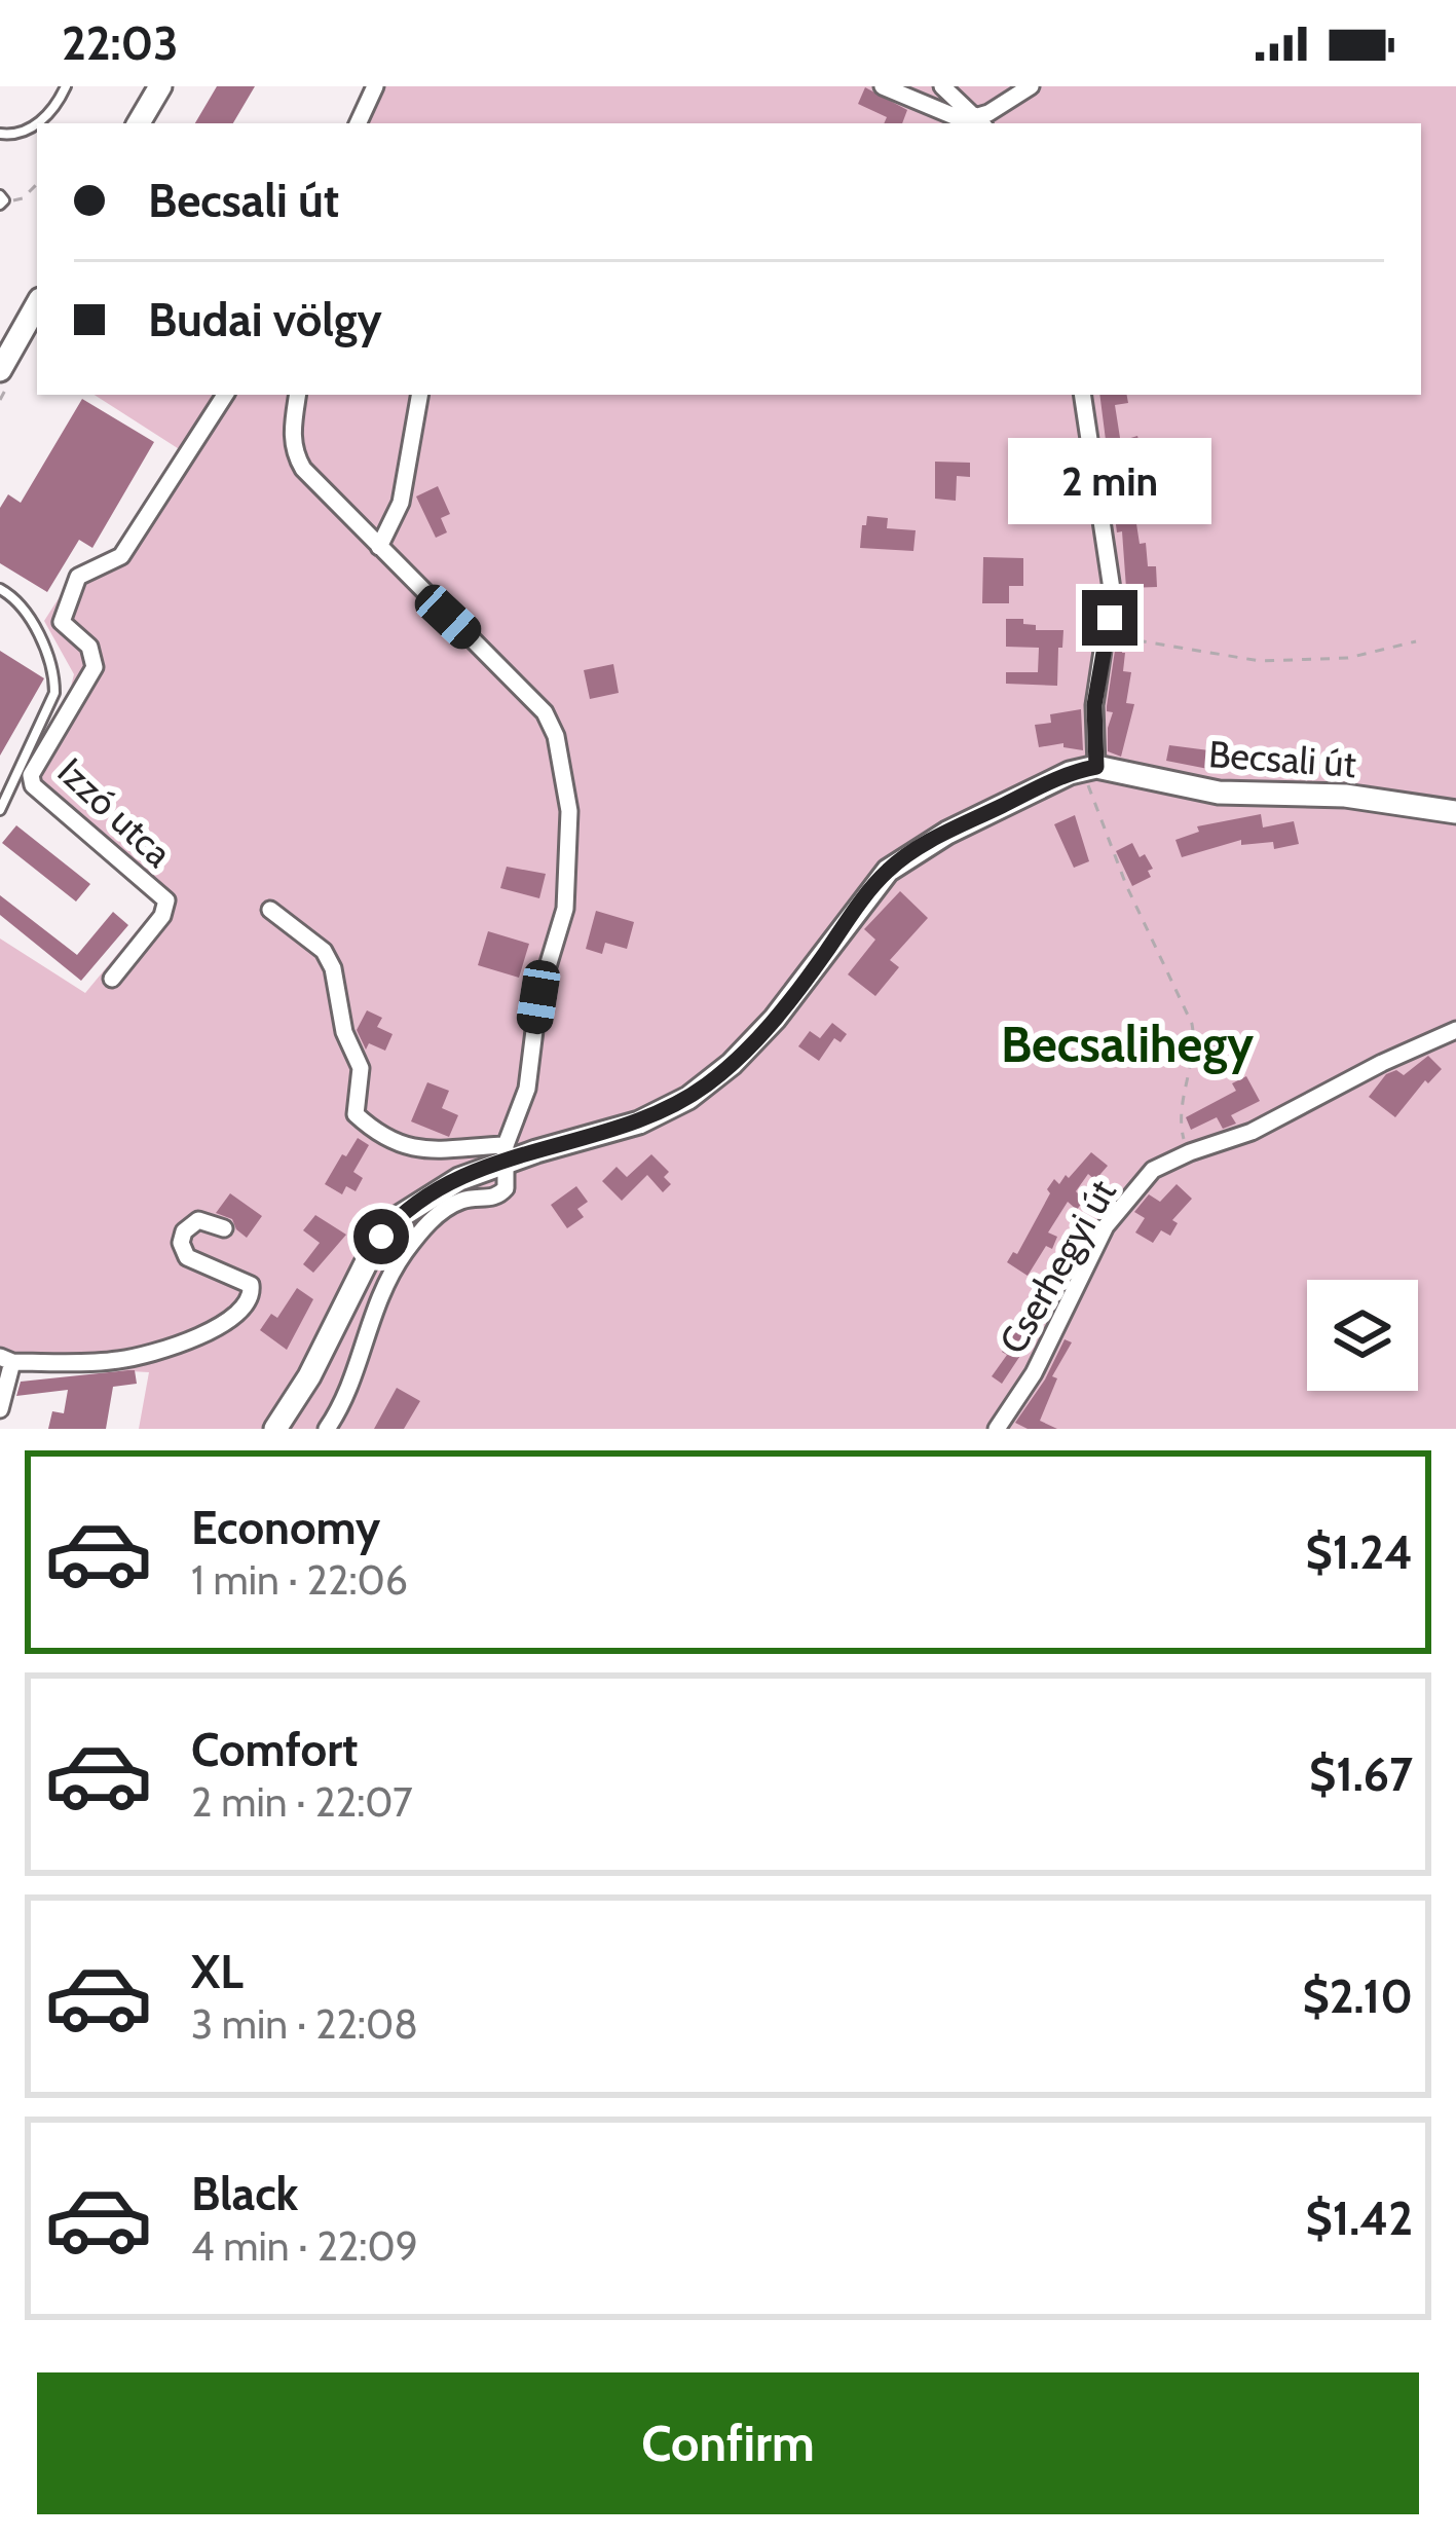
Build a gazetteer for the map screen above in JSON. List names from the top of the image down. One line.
{"streets":{"main road":["Becsali út"],"street":["Izzó utca","Cserhegyi út"]},"districts":["Becsalihegy"],"page":{"status":"22:03","banner":["Becsali út","Budai völgy"],"bubble":"2 min","list":[{"name":"Economy","note":"1 min · 22:06","value":"$1.24"},{"name":"Comfort","note":"2 min · 22:07","value":"$1.67"},{"name":"XL","note":"3 min · 22:08","value":"$2.10"},{"name":"Black","note":"4 min · 22:09","value":"$1.42"}],"buttons":"Confirm"}}
